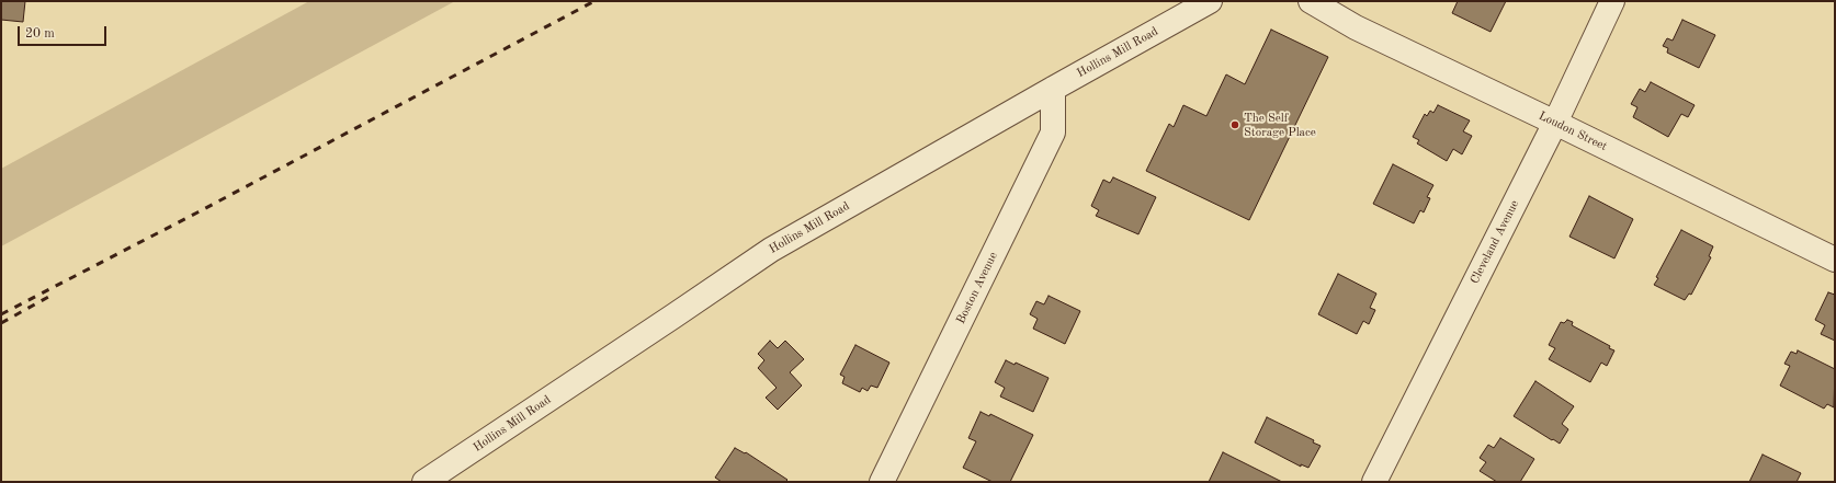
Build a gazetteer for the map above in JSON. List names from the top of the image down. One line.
{"streets":{"street":["Hollins Mill Road","Loudon Street","Cleveland Avenue","Boston Avenue"]},"crossings":[["Hollins Mill Road","Boston Avenue"],["Loudon Street","Cleveland Avenue"]],"places":["The Self Storage Place"],"scale_bar":"20 m"}
